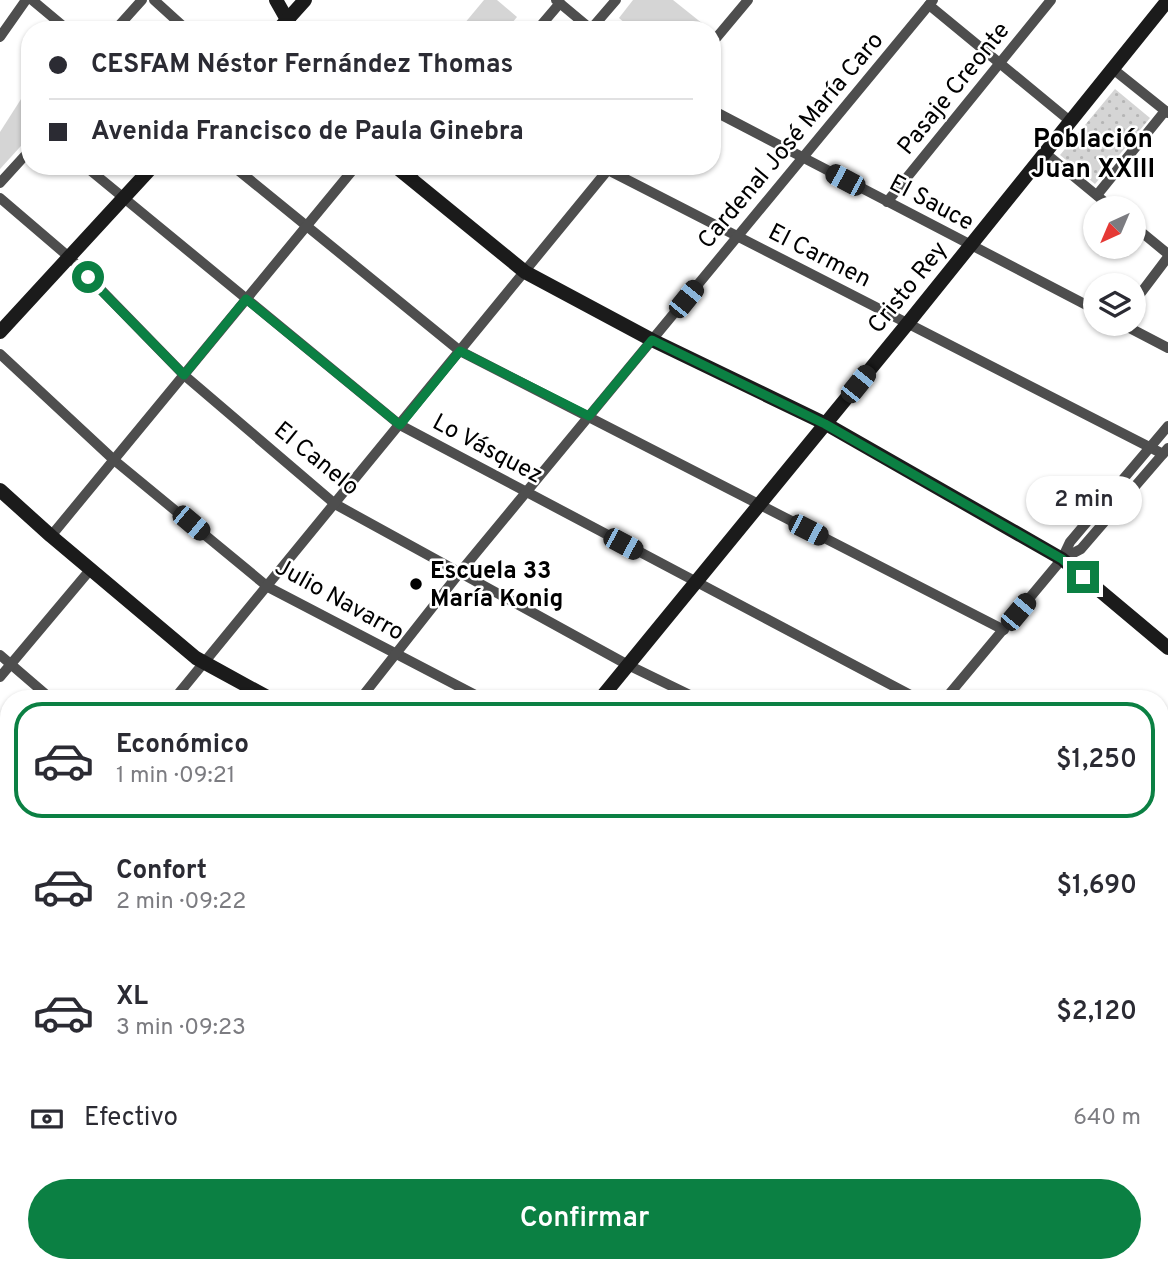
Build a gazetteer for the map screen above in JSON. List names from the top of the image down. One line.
{"streets":{"street":["Pasaje Creonte","Cardenal José María Caro","El Sauce","El Carmen","Cristo Rey","Lo Vásquez","El Canelo","Julio Navarro"]},"crossings":[["Pasaje Creonte","El Sauce"],["Cardenal José María Caro","El Sauce"],["Cardenal José María Caro","El Carmen"],["Cardenal José María Caro","Lo Vásquez"],["Cardenal José María Caro","El Canelo"],["Cardenal José María Caro","Julio Navarro"],["El Sauce","Cristo Rey"],["El Carmen","Cristo Rey"],["Cristo Rey","Lo Vásquez"],["Cristo Rey","El Canelo"]],"districts":["Población Juan XXIII"],"places":["Escuela 33 María Konig"],"north":"bottom left","page":{"banner":["CESFAM Néstor Fernández Thomas","Avenida Francisco de Paula Ginebra"],"bubble":"2 min","list":[{"name":"Económico","note":"1 min · 09:21","value":"$1,250"},{"name":"Confort","note":"2 min · 09:22","value":"$1,690"},{"name":"XL","note":"3 min · 09:23","value":"$2,120"}],"pay":["Efectivo","640 m"],"buttons":"Confirmar"}}
